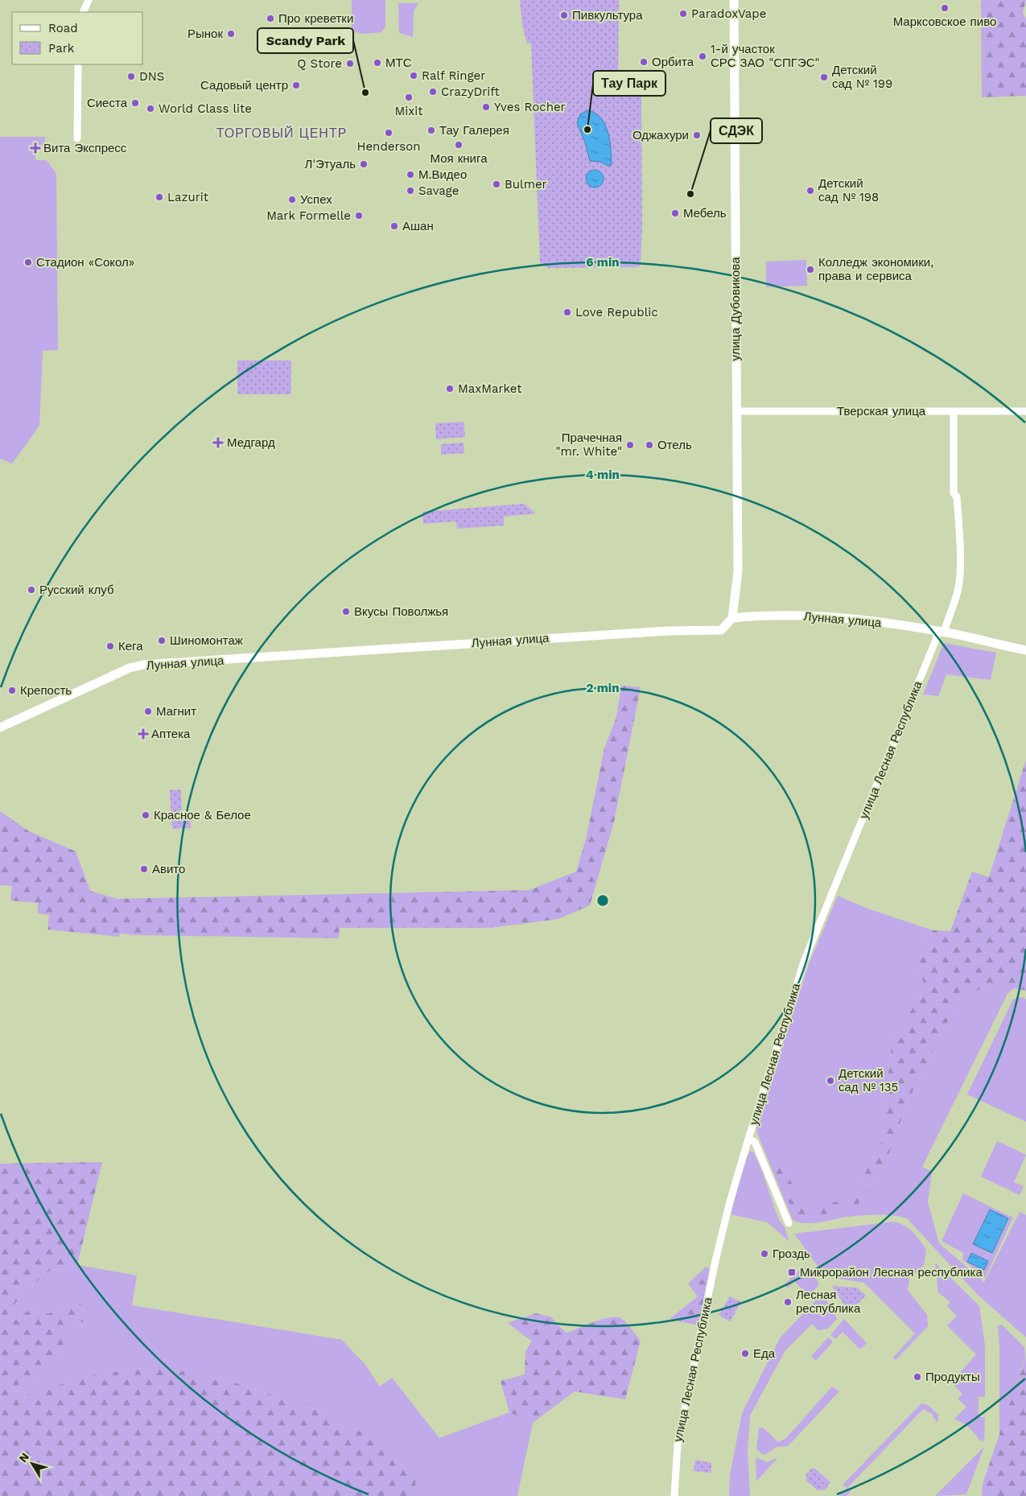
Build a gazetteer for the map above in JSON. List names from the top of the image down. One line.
{"streets":{"street":["улица Дубовикова","Тверская улица","Лунная улица","улица Лесная Республика"]},"crossings":[["улица Дубовикова","Тверская улица"],["улица Дубовикова","Лунная улица"],["Тверская улица","улица Лесная Республика"],["Лунная улица","улица Лесная Республика"]],"districts":["ТОРГОВЫЙ ЦЕНТР"],"places":{"other":["Марксовское пиво","ParadoxVape","Пивкультура","Про креветки","Рынок","1-й участок СРС ЗАО \"СПГЭС\"","Орбита","МТС","Q Store","Ralf Ringer","DNS","Детский сад № 199","Садовый центр","CrazyDrift","Scandy Park","Mixit","Сиеста","Yves Rocher","World Class lite","Тау Парк","Тау Галерея","Henderson","Оджахури","Моя книга","Л'Этуаль","М.Видео","Bulmer","Savage","Детский сад № 198","СДЭК","Lazurit","Успех","Мебель","Mark Formelle","Ашан","Стадион «Сокол»","Колледж экономики, права и сервиса","Love Republic","MaxMarket","Прачечная \"mr. White\"","Отель","Русский клуб","Вкусы Поволжья","Шиномонтаж","Кега","Крепость","Магнит","Красное & Белое","Авито","Детский сад № 135","Гроздь","Лесная республика","Еда","Продукты"],"health":["Вита Экспресс","Медгард","Аптека"],"transit":["Микрорайон Лесная республика"]},"legend":["Road","Park"],"north":"top left","rings":["6 min","4 min","2 min"]}
